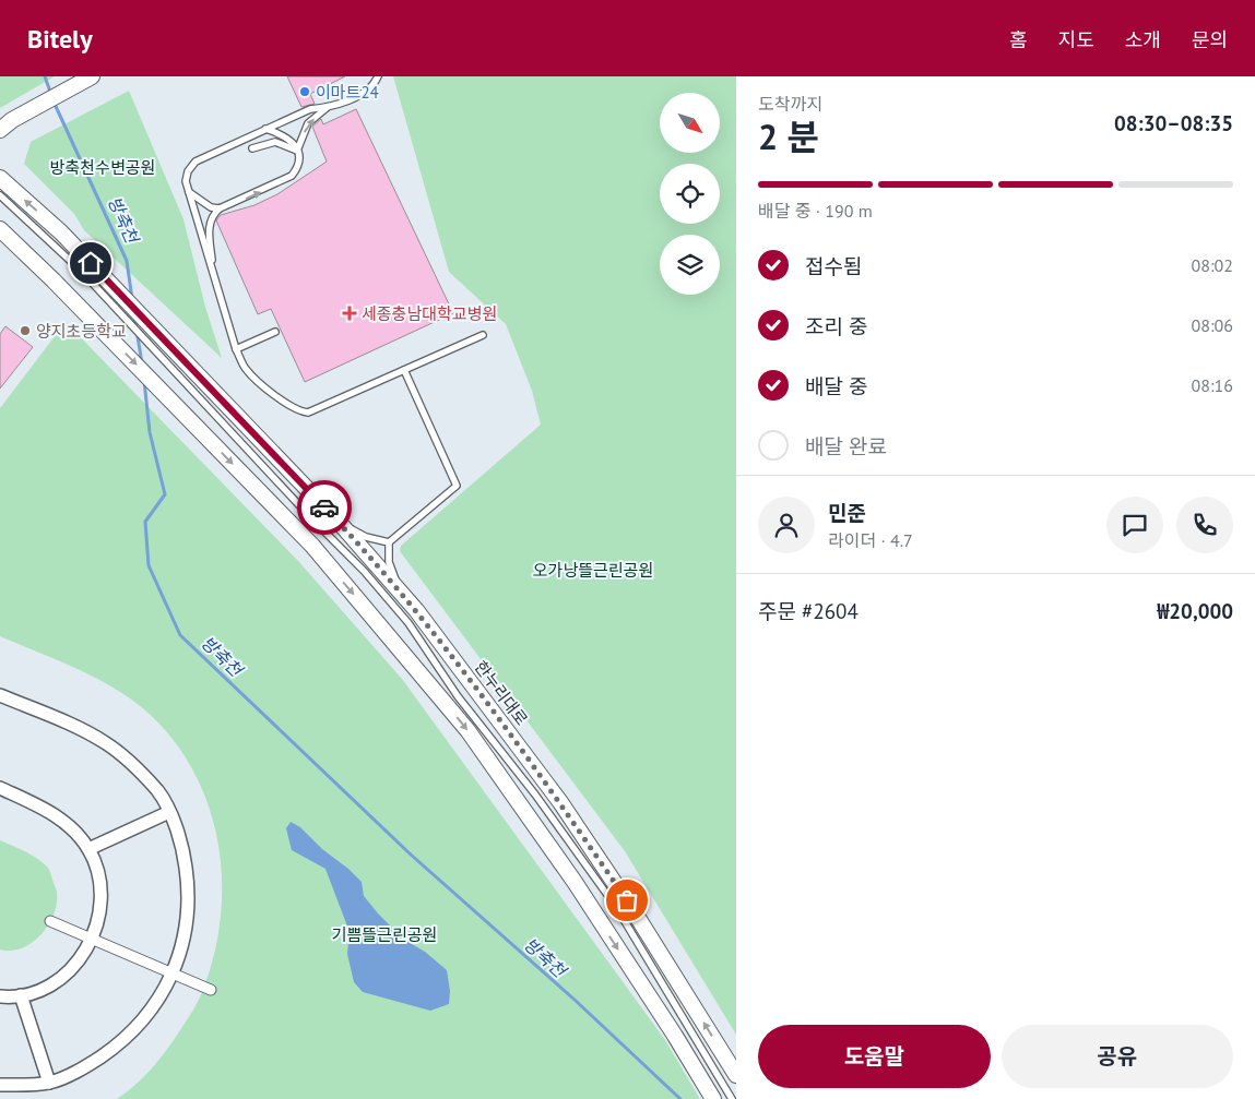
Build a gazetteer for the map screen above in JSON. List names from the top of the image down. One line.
{"streets":{"street":["한누리대로"]},"water":["방축천"],"parks":["방축천수변공원","오가낭뜰근린공원","기쁨뜰근린공원"],"places":{"other":["이마트24","양지초등학교"],"health":["세종충남대학교병원"]},"north":"bottom right","page":{"header":"Bitely","nav":["홈","지도","소개","문의"],"heading":["2 분","도착까지","08:30–08:35"],"panel":["민준","라이더 · 4.7","주문 #2604","₩20,000"],"bar":"배달 중 · 190 m","list":[["접수됨","08:02"],["조리 중","08:06"],["배달 중","08:16"],"배달 완료"],"buttons":["도움말","공유"]}}
